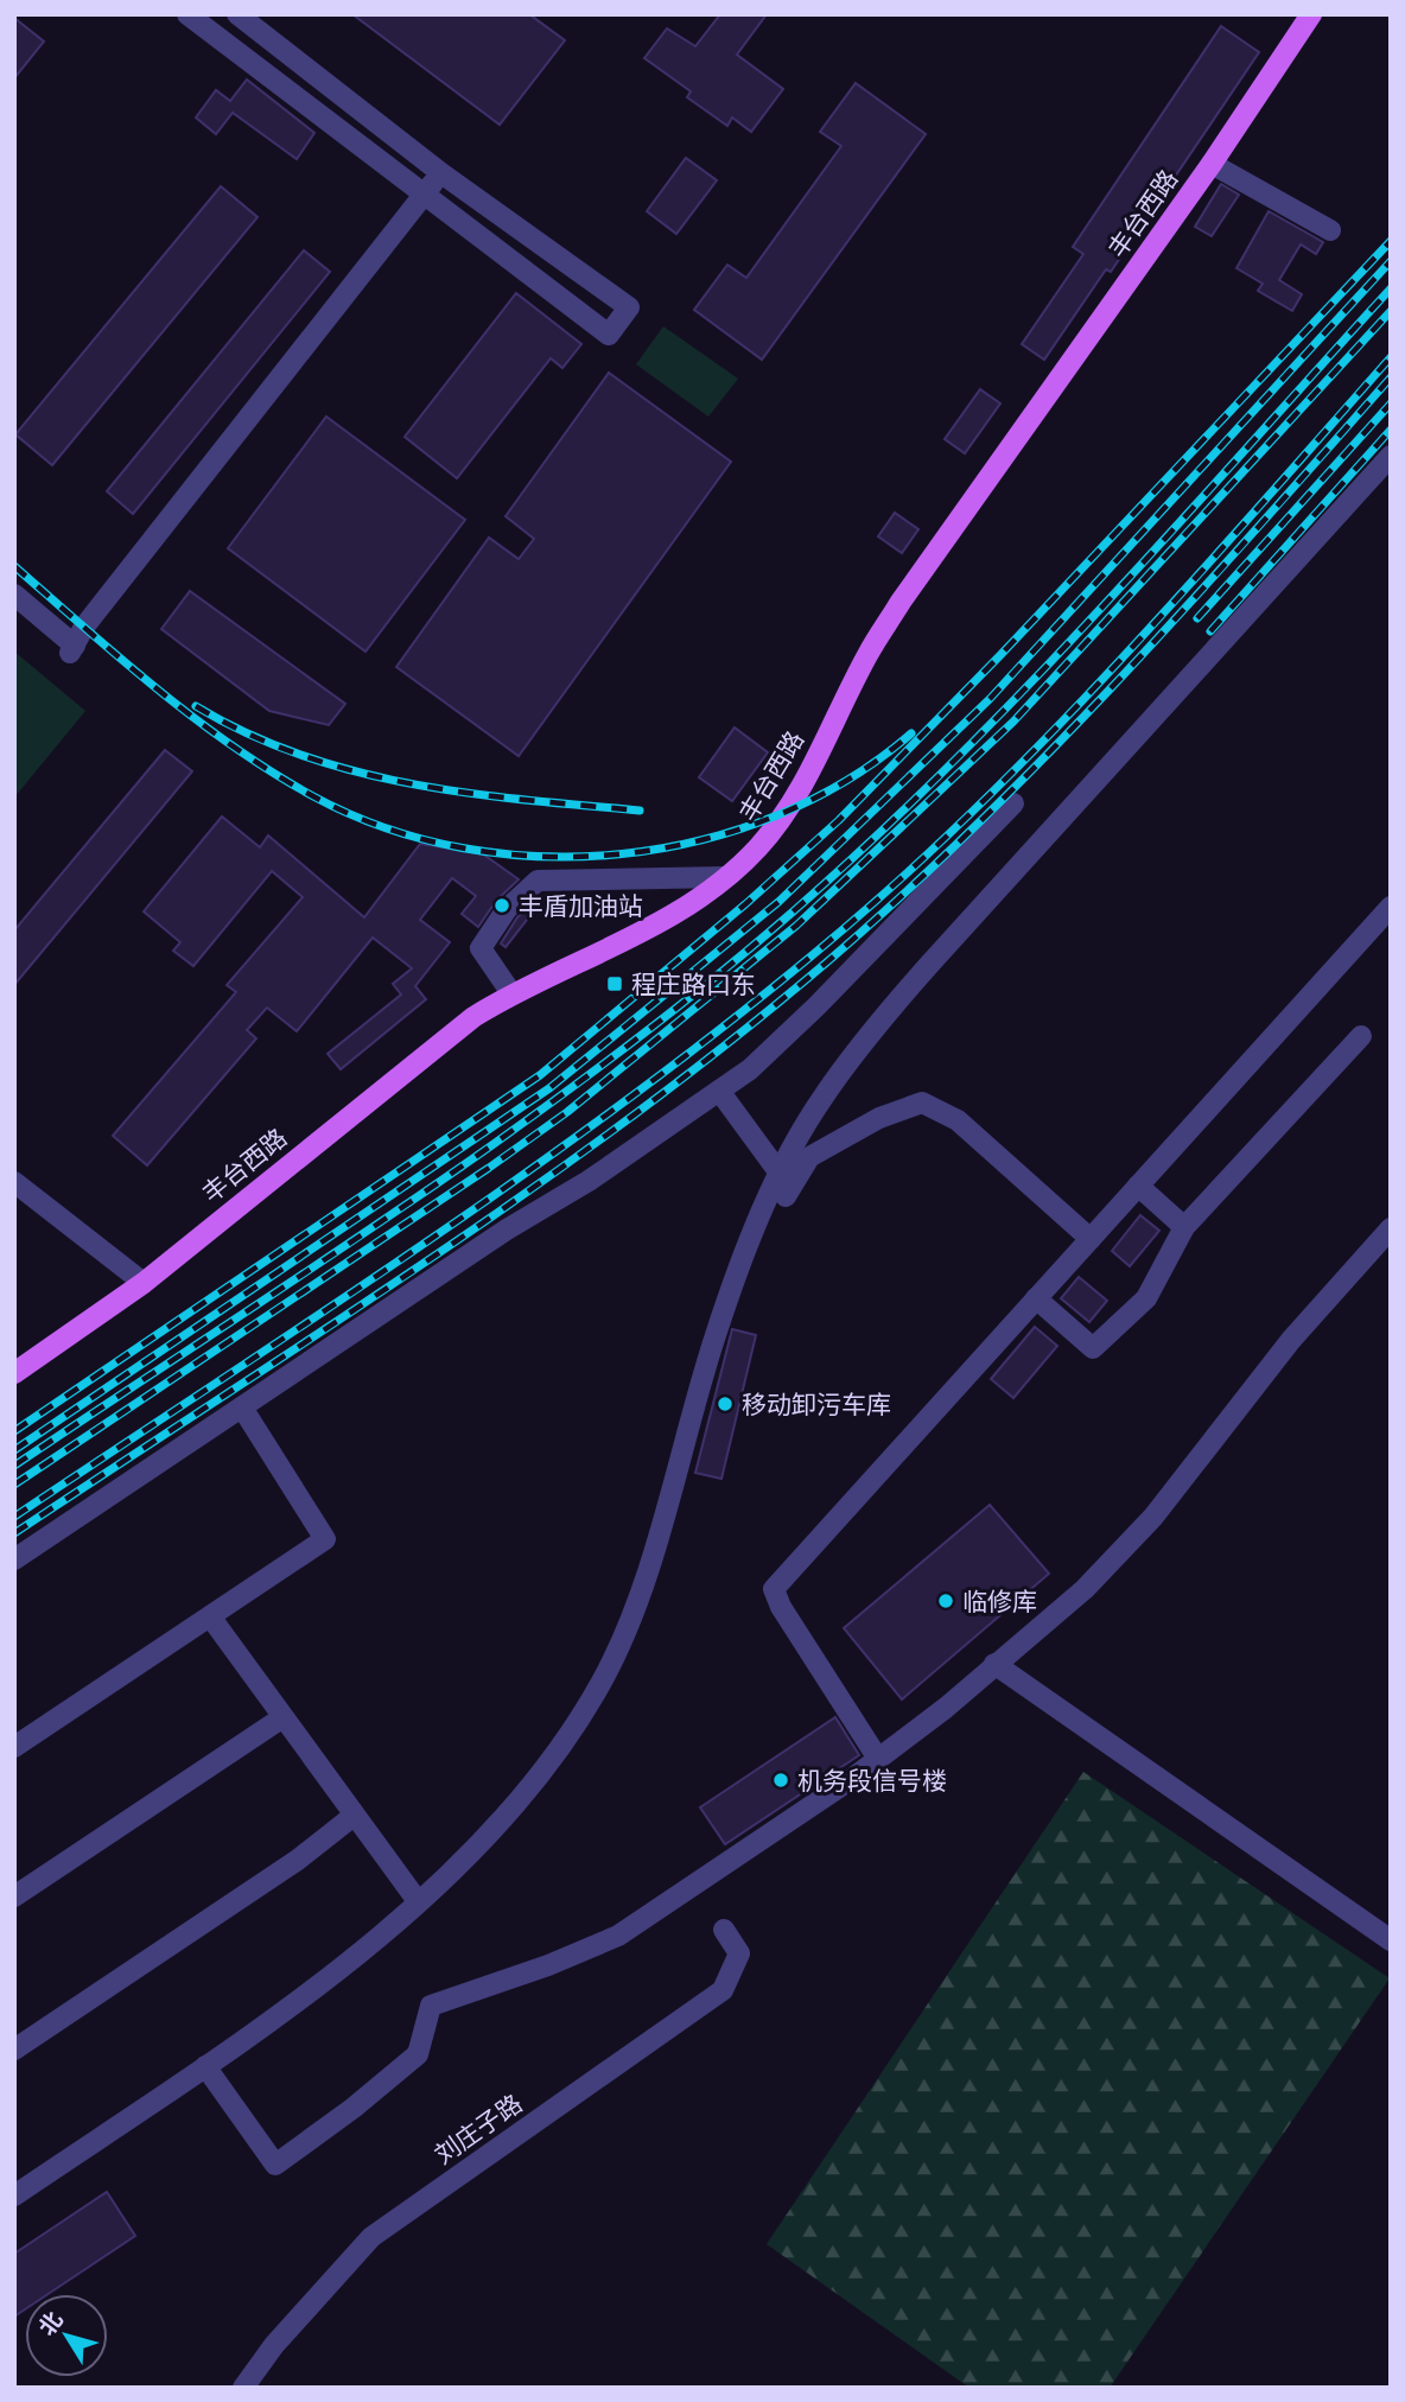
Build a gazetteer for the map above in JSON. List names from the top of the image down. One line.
{"streets":{"main road":["丰台西路"],"street":["刘庄子路"]},"places":{"other":["丰盾加油站","移动卸污车库","临修库","机务段信号楼"],"transit":["程庄路口东"]},"north":"top left"}
